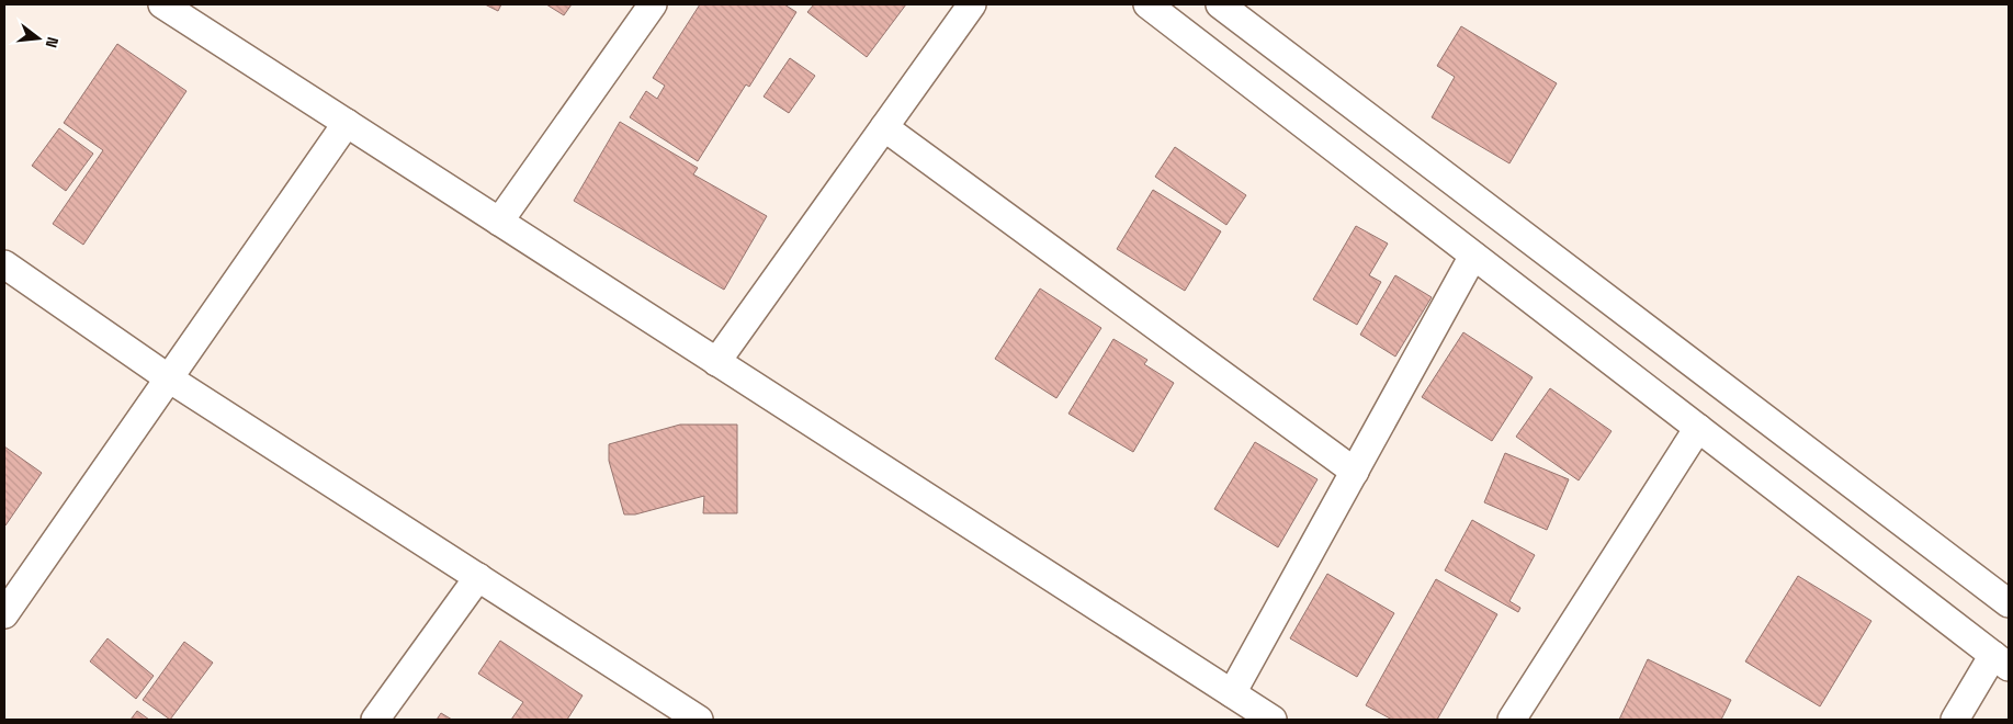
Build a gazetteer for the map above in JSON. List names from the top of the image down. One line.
{"north":"right"}
